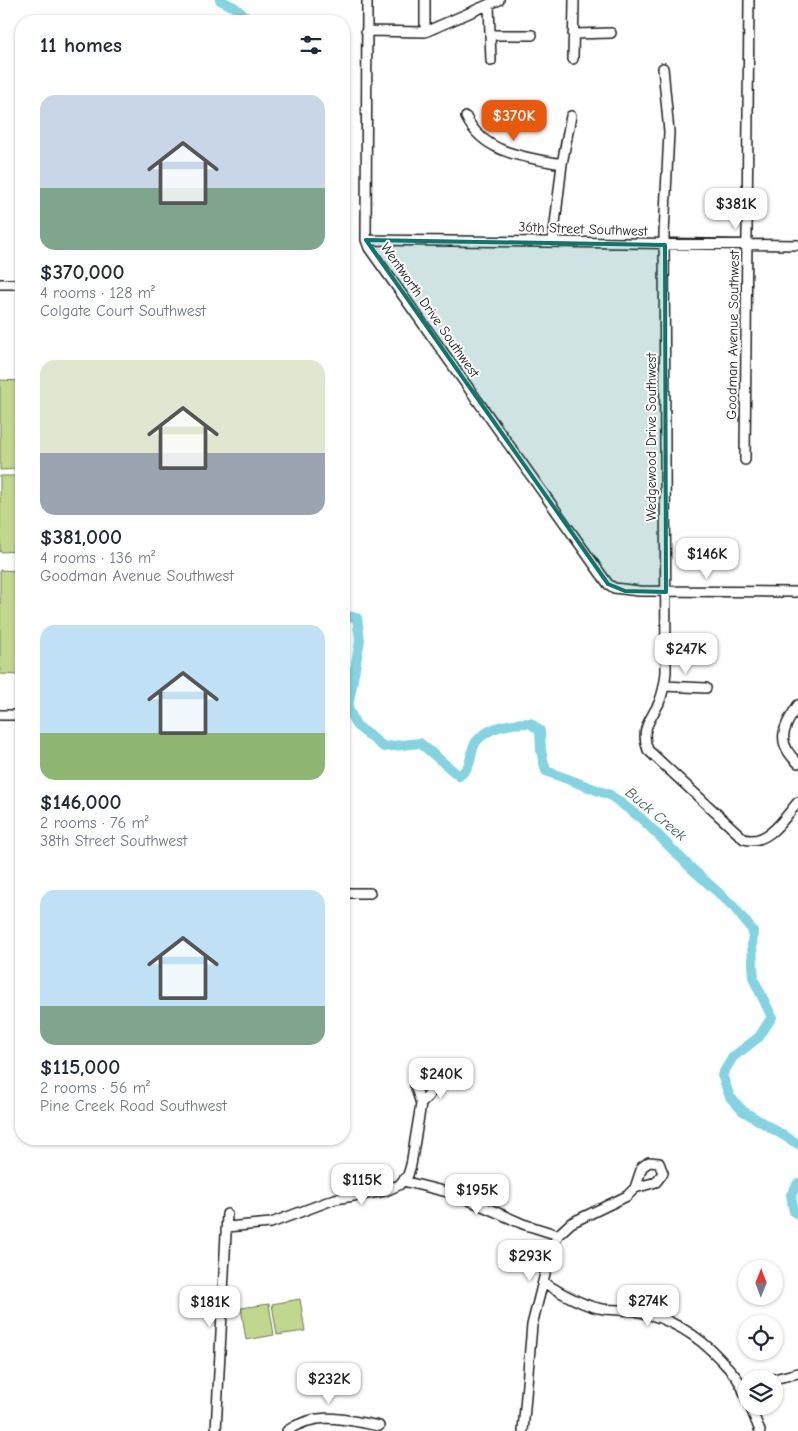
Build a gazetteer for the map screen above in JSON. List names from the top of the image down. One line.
{"streets":{"street":["36th Street Southwest","Wentworth Drive Southwest","Goodman Avenue Southwest","Wedgewood Drive Southwest"]},"crossings":[["36th Street Southwest","Wentworth Drive Southwest"],["36th Street Southwest","Goodman Avenue Southwest"],["36th Street Southwest","Wedgewood Drive Southwest"],["Wentworth Drive Southwest","Wedgewood Drive Southwest"]],"water":["Buck Creek"],"north":"top","page":{"heading":"11 homes","list":[{"name":"$370,000","note":"4 rooms · 128 m² · Colgate Court Southwest"},{"name":"$381,000","note":"4 rooms · 136 m² · Goodman Avenue Southwest"},{"name":"$146,000","note":"2 rooms · 76 m² · 38th Street Southwest"},{"name":"$115,000","note":"2 rooms · 56 m² · Pine Creek Road Southwest"}],"price":["$370K","$381K","$146K","$247K","$240K","$115K","$195K","$293K","$274K","$181K","$232K"]}}
